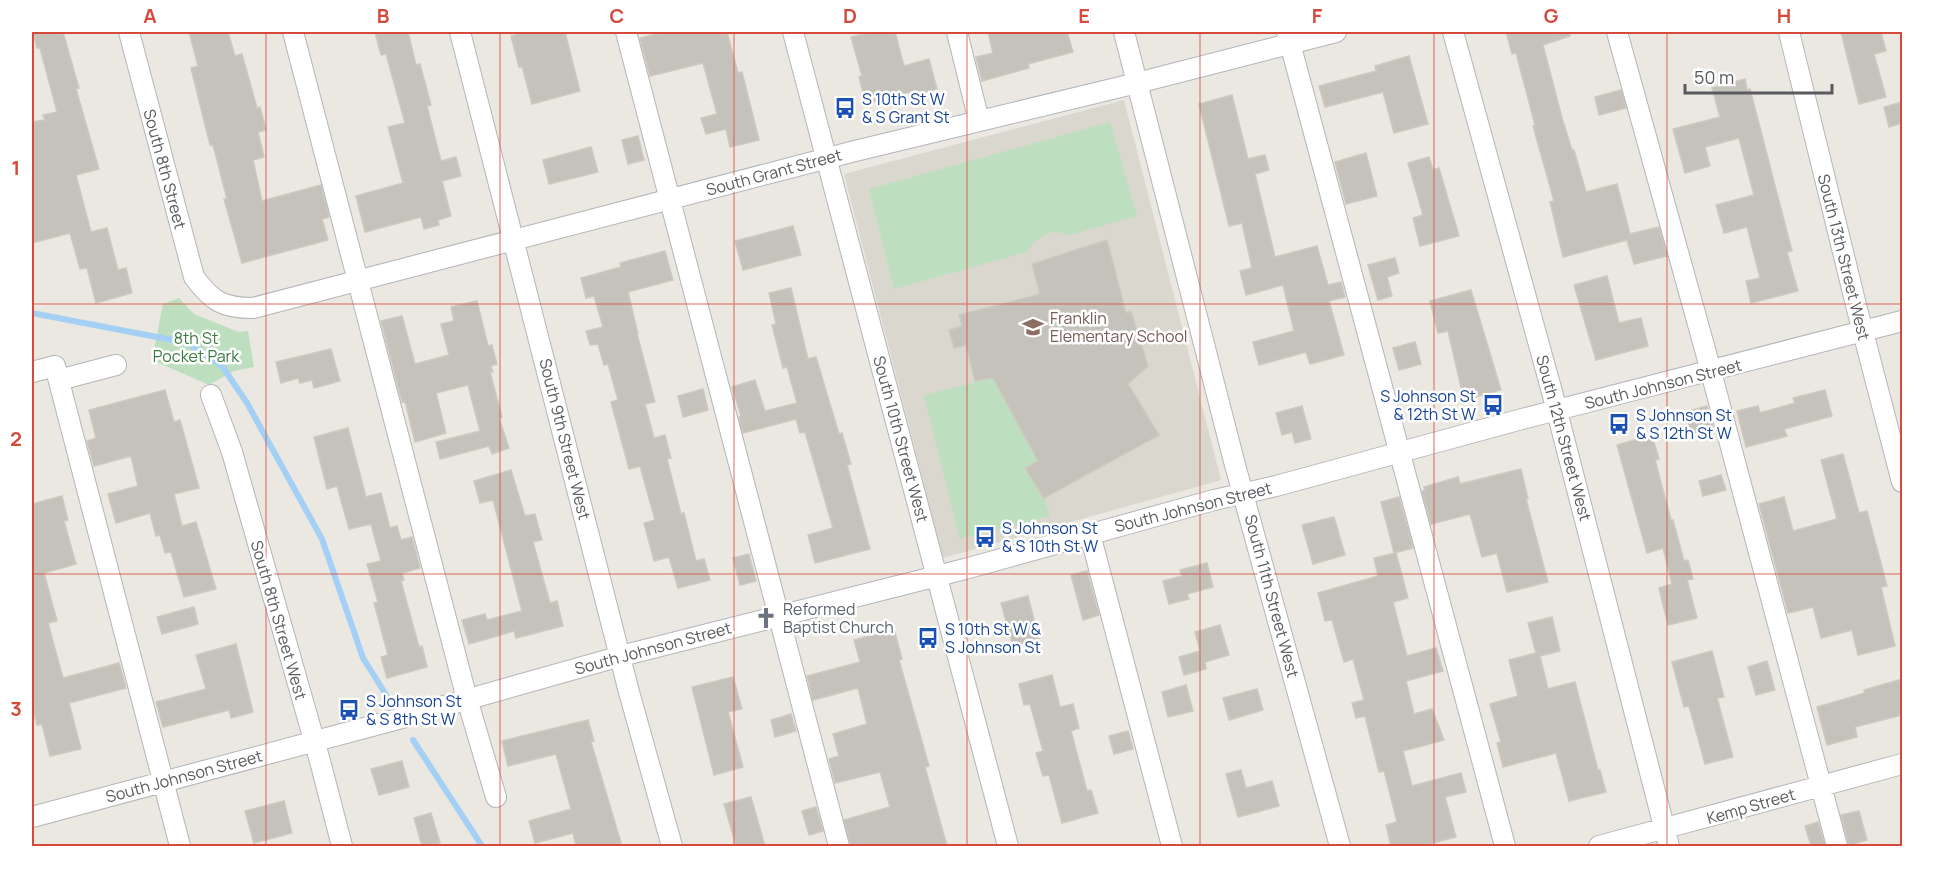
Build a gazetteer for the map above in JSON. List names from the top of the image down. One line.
{"streets":{"street":["South 8th Street","South Grant Street","South 13th Street West","South Johnson Street","South 12th Street West","South 9th Street West","South 10th Street West","South 11th Street West","South 8th Street West","Kemp Street"]},"crossings":[["South 8th Street","South Grant Street"],["South Grant Street","South 9th Street West"],["South Grant Street","South 10th Street West"],["South Grant Street","South 11th Street West"],["South 13th Street West","South Johnson Street"],["South Johnson Street","South 12th Street West"],["South Johnson Street","South 9th Street West"],["South Johnson Street","South 10th Street West"],["South Johnson Street","South 11th Street West"],["South Johnson Street","South 8th Street West"],["South 12th Street West","Kemp Street"]],"parks":["8th St Pocket Park"],"places":{"bus stop":["S 10th St W & S Grant St","S Johnson St & 12th St W","S Johnson St & S 12th St W","S Johnson St & S 10th St W","S 10th St W & S Johnson St","S Johnson St & S 8th St W"],"school or university":["Franklin Elementary School"],"church":["Reformed Baptist Church"]},"scale_bar":"50 m","grid":{"columns":["A","B","C","D","E","F","G","H"],"rows":["1","2","3"]}}
